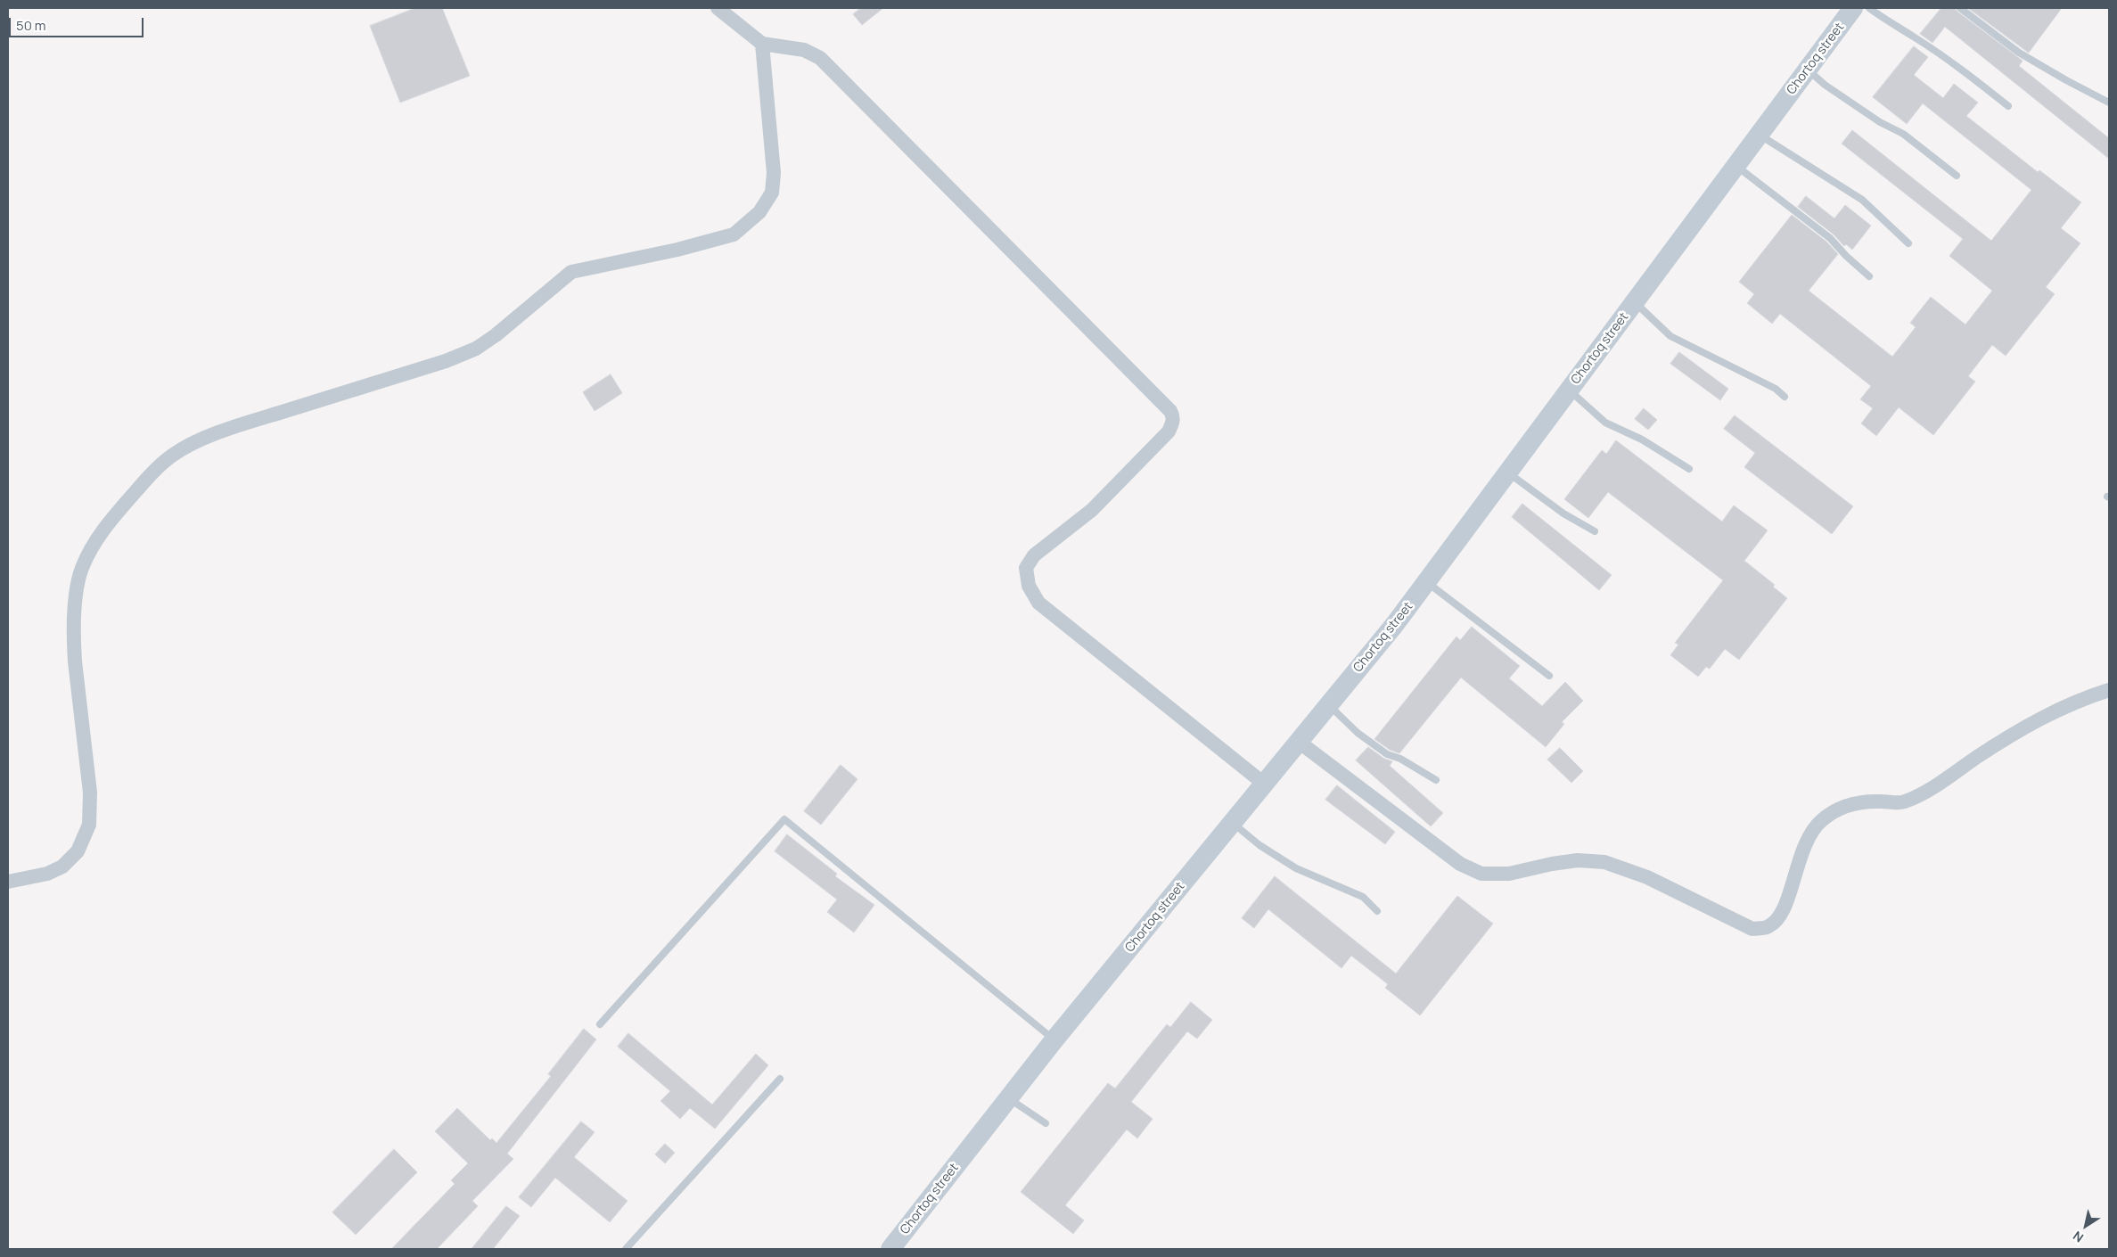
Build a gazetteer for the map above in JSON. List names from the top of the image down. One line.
{"streets":{"main road":["Chortoq street"]},"scale_bar":"50 m","north":"bottom left"}
